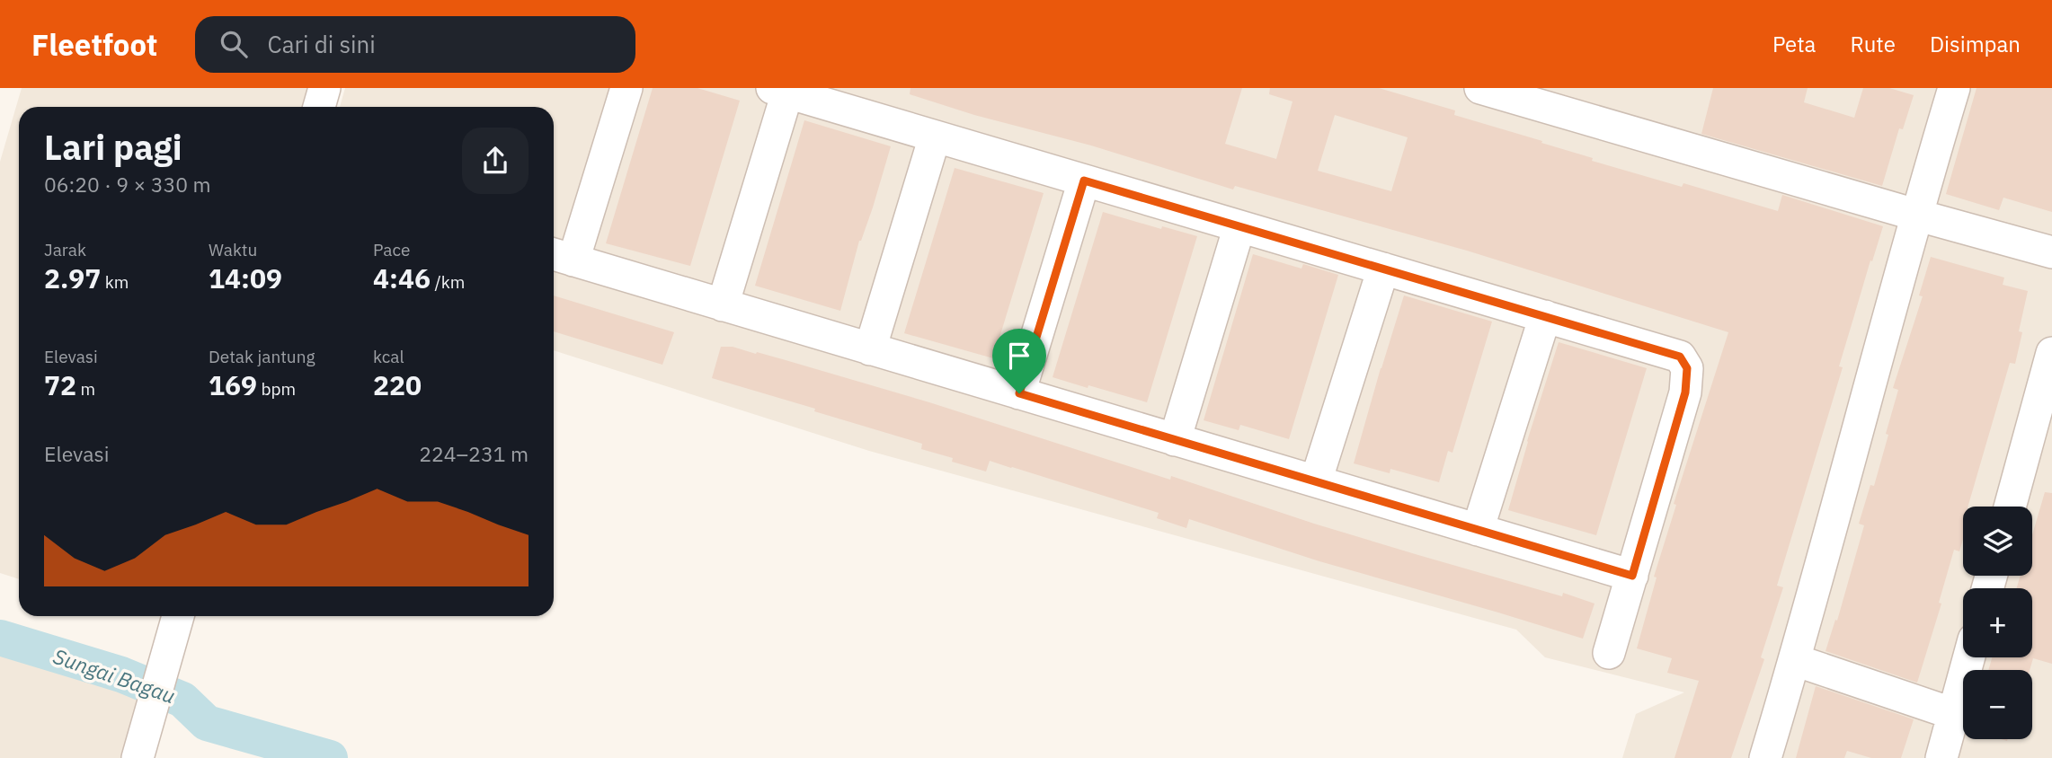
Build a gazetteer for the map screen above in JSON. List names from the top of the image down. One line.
{"water":["Sungai Bagau"],"page":{"header":"Fleetfoot","search":"Cari di sini","nav":["Peta","Rute","Disimpan"],"heading":["Lari pagi","06:20 · 9 × 330 m"],"stats":[["Jarak","2.97 km"],["Waktu","14:09"],["Pace","4:46 /km"],["Elevasi","72 m"],["Detak jantung","169 bpm"],["kcal","220"]],"chart":["Elevasi","224–231 m"],"map_buttons":["+","−"]}}
